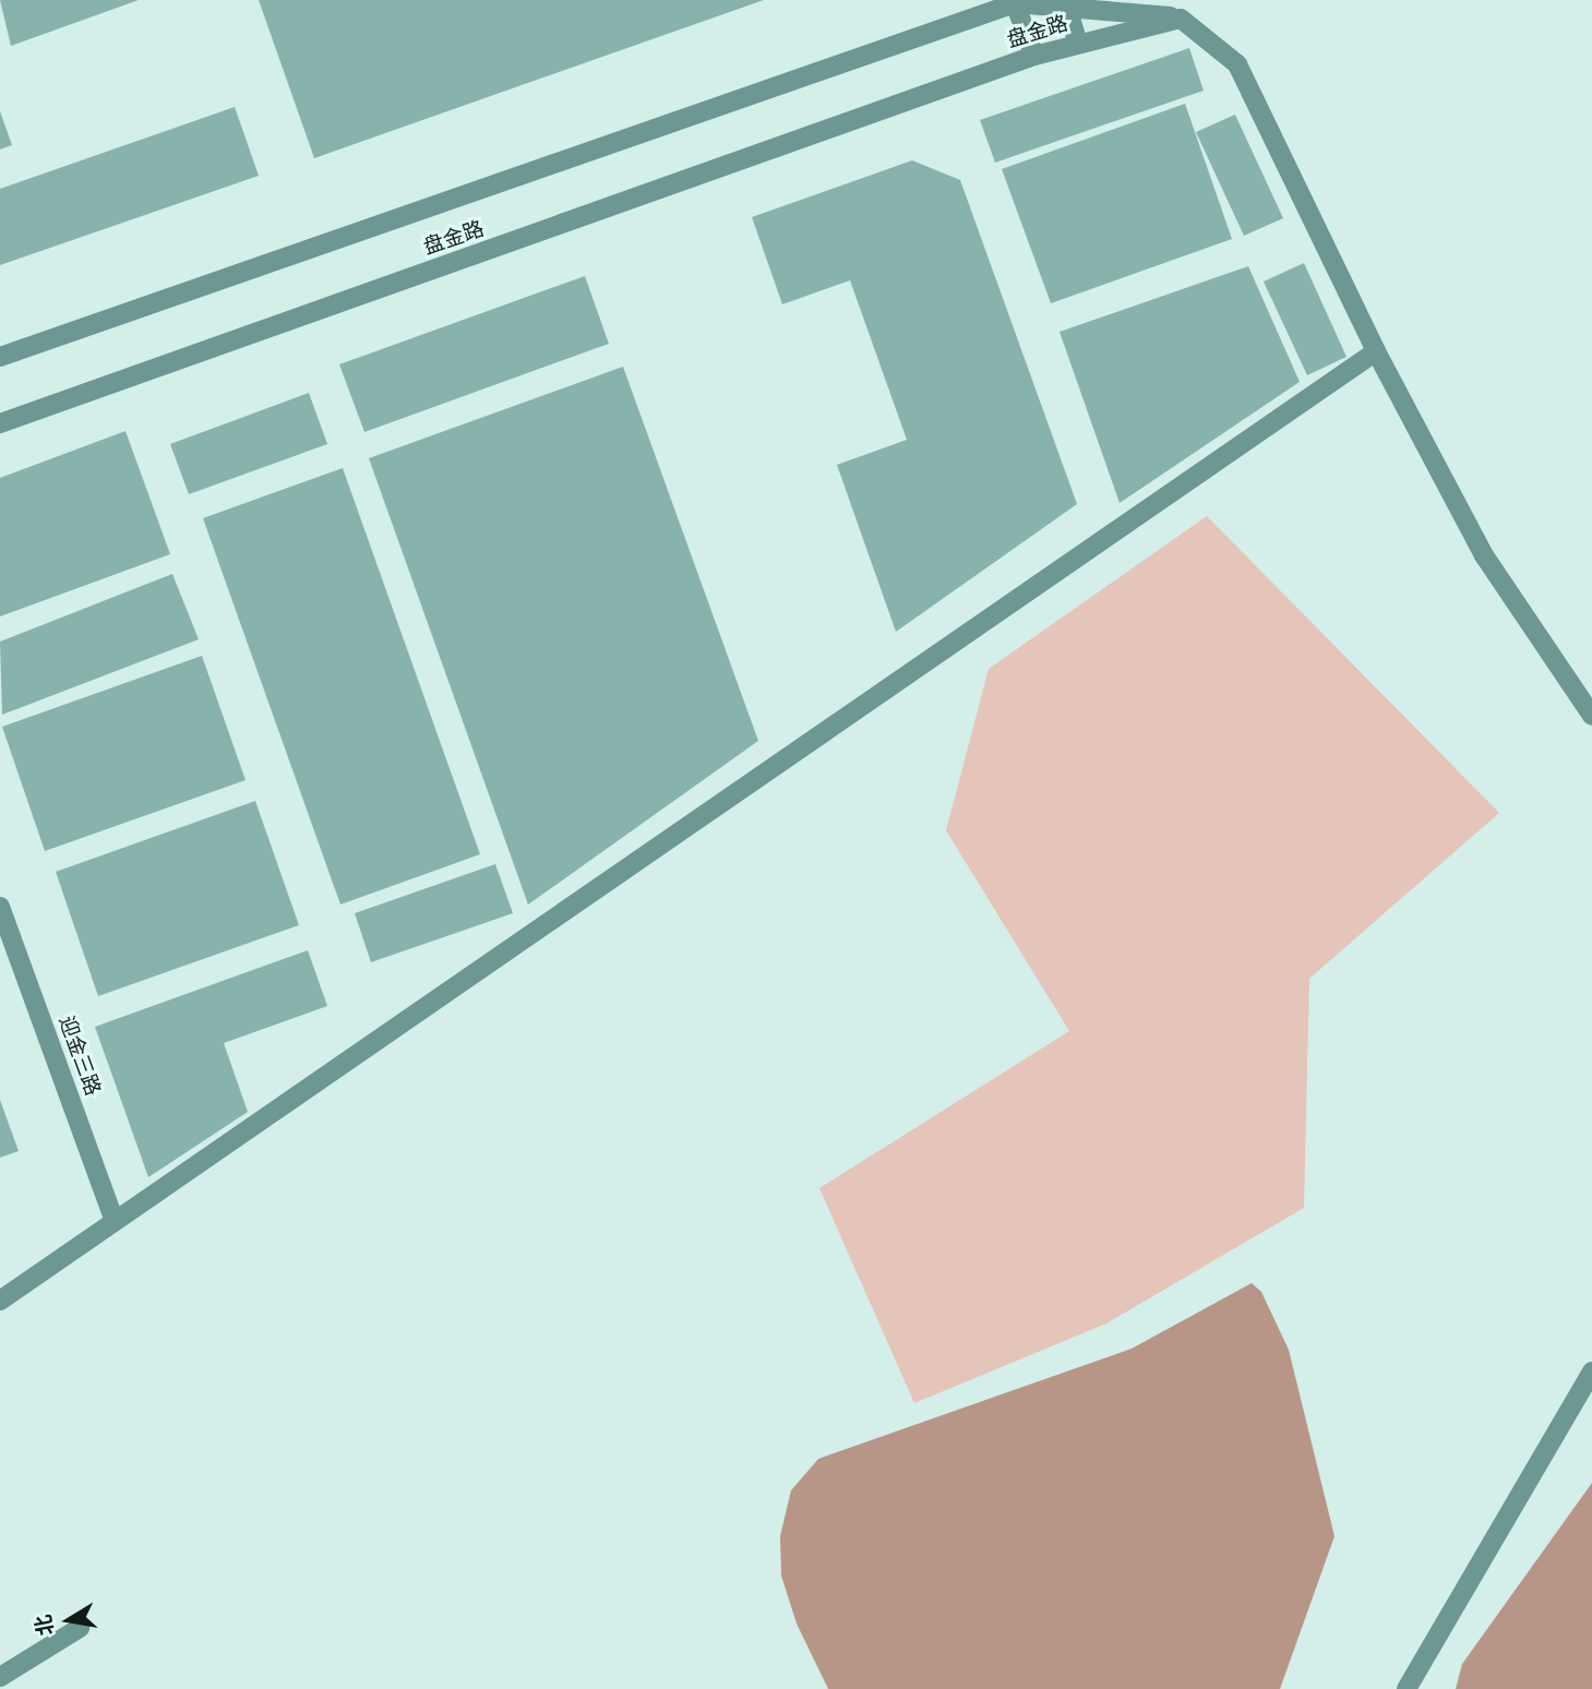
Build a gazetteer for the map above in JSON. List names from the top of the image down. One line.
{"streets":{"street":["盘金路","迎金三路"]},"north":"left"}
